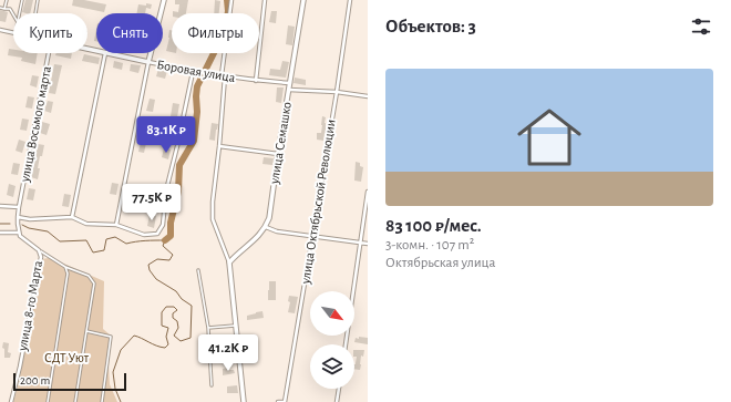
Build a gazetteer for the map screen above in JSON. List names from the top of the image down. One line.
{"streets":{"main road":["Боровая улица","улица Семашко"],"street":["улица Восьмого марта","улица Октябрьской Революции","улица 8-го Марта"]},"crossings":[["Боровая улица","улица Семашко"]],"parks":["СДТ Уют"],"scale_bar":"200 m","north":"bottom right","page":{"heading":"Объектов: 3","chip":["Купить","Снять","Фильтры"],"list":[{"name":"83 100 ₽/мес.","note":"3-комн. · 107 m² · Октябрьская улица"}],"price":["83.1K ₽","77.5K ₽","41.2K ₽"],"scale":"200 m"}}
